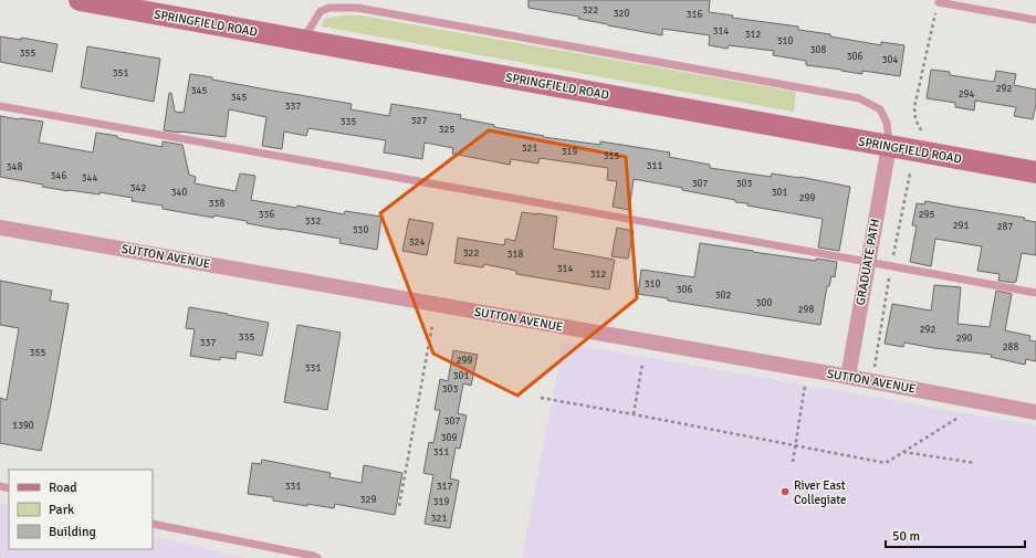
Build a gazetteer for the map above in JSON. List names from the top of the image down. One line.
{"streets":{"street":["SPRINGFIELD ROAD","SUTTON AVENUE","GRADUATE PATH"]},"crossings":[["SPRINGFIELD ROAD","GRADUATE PATH"],["SUTTON AVENUE","GRADUATE PATH"]],"places":["River East Collegiate"],"house_numbers":["322","320","316","314","312","310","308","355","306","304","351","292","345","294","345","337","327","335","325","321","319","315","311","348","346","344","307","303","342","340","301","299","338","336","295","332","291","287","330","324","322","318","314","312","310","306","302","300","298","292","335","290","337","288","355","299","331","301","303","307","1390","309","311","331","317","329","319","321"],"legend":["Road","Park","Building"],"scale_bar":"50 m"}
